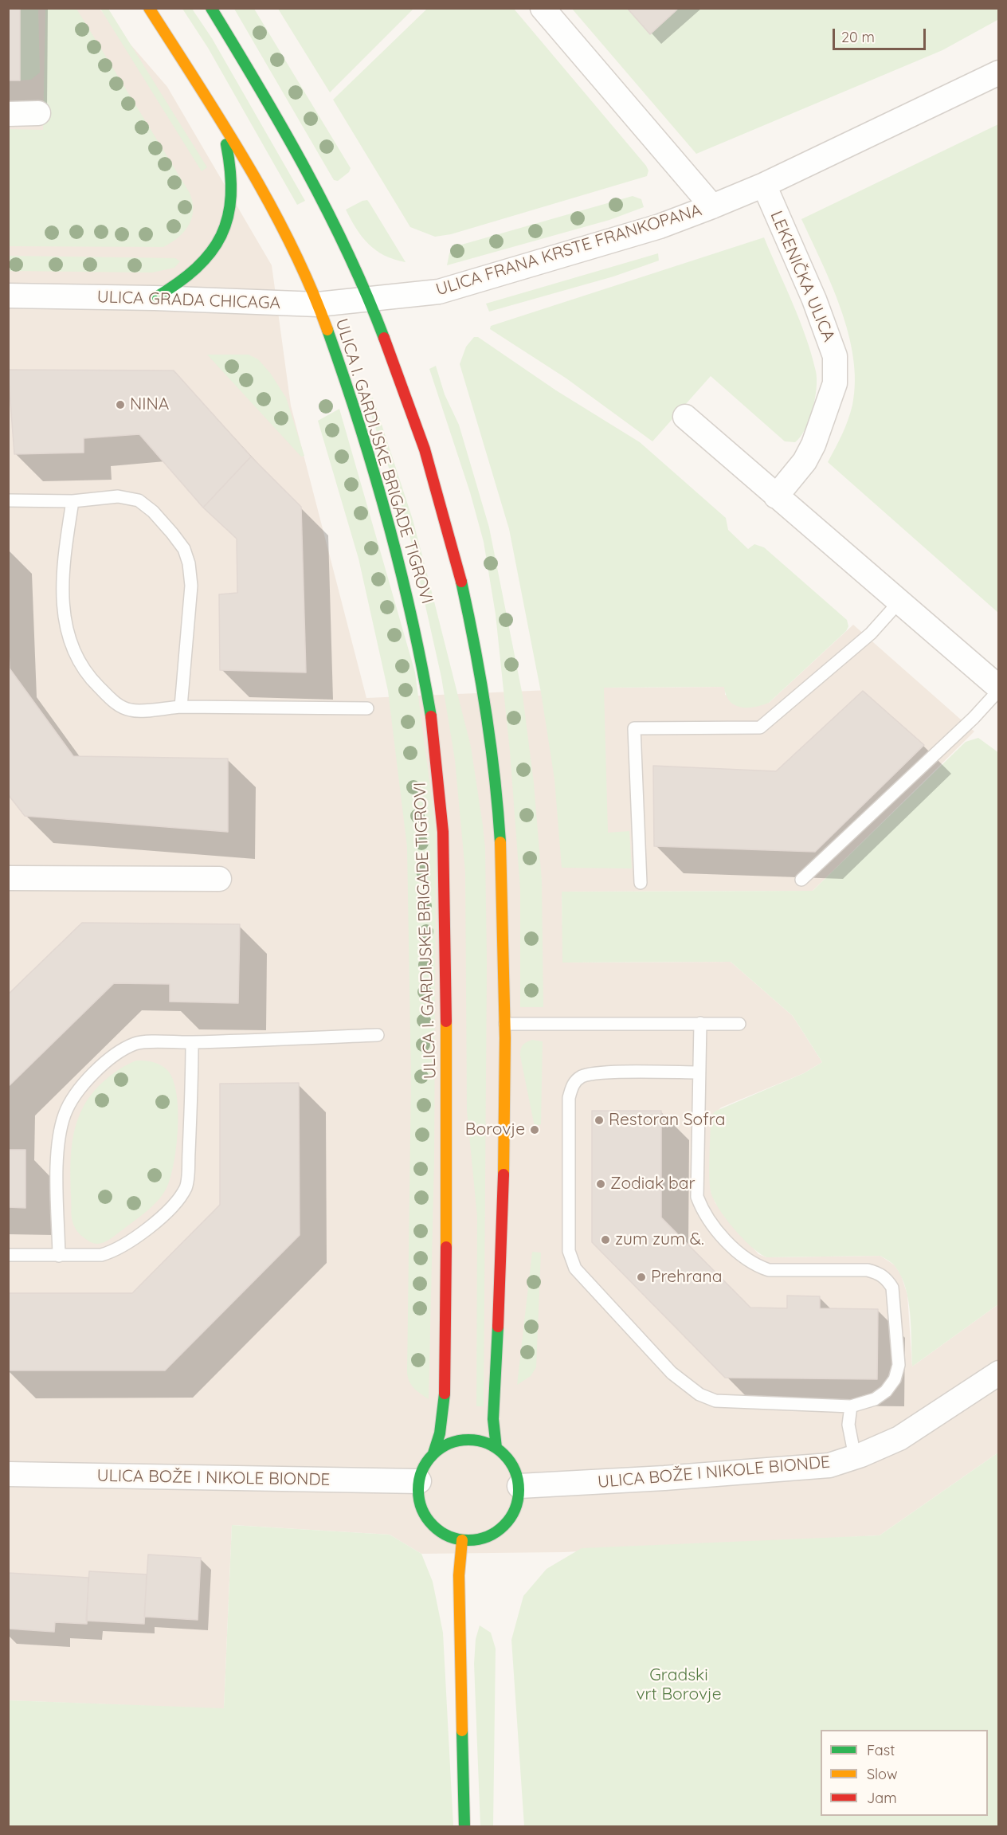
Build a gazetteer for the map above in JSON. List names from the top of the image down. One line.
{"streets":{"street":["ULICA FRANA KRSTE FRANKOPANA","LEKENIČKA ULICA","ULICA GRADA CHICAGA","ULICA I. GARDIJSKE BRIGADE TIGROVI","ULICA BOŽE I NIKOLE BIONDE"]},"crossings":[["ULICA FRANA KRSTE FRANKOPANA","LEKENIČKA ULICA"],["ULICA FRANA KRSTE FRANKOPANA","ULICA GRADA CHICAGA"],["ULICA FRANA KRSTE FRANKOPANA","ULICA I. GARDIJSKE BRIGADE TIGROVI"],["ULICA GRADA CHICAGA","ULICA I. GARDIJSKE BRIGADE TIGROVI"],["ULICA I. GARDIJSKE BRIGADE TIGROVI","ULICA BOŽE I NIKOLE BIONDE"]],"parks":["Gradski vrt Borovje"],"places":["NINA","Restoran Sofra","Borovje","Zodiak bar","zum zum &.","Prehrana"],"legend":["Fast","Slow","Jam"],"scale_bar":"20 m"}
